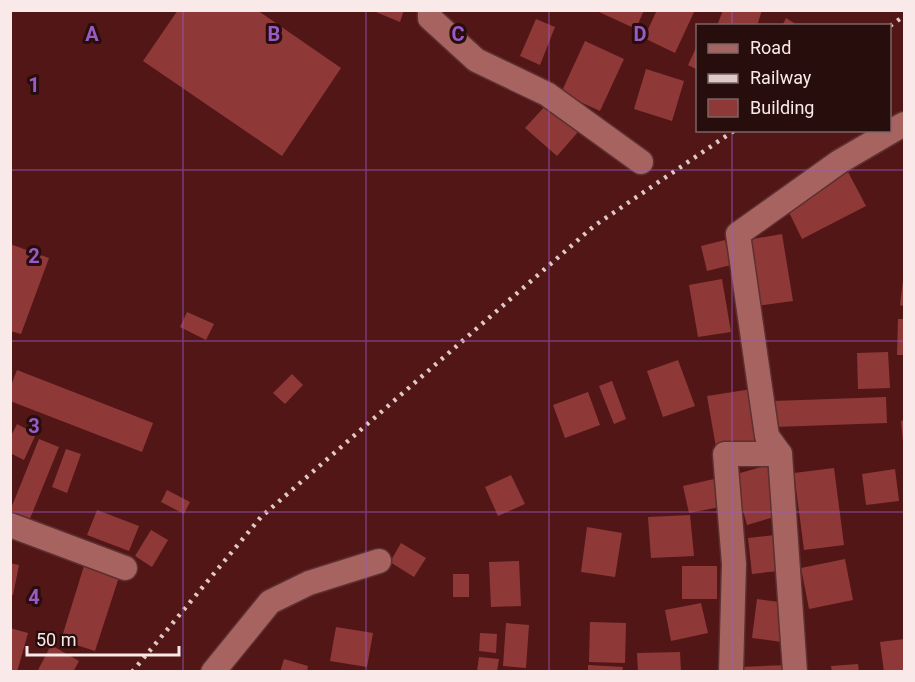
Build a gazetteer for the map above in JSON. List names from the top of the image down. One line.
{"legend":["Road","Railway","Building"],"scale_bar":"50 m","grid":{"columns":["A","B","C","D"],"rows":["1","2","3","4"]}}
